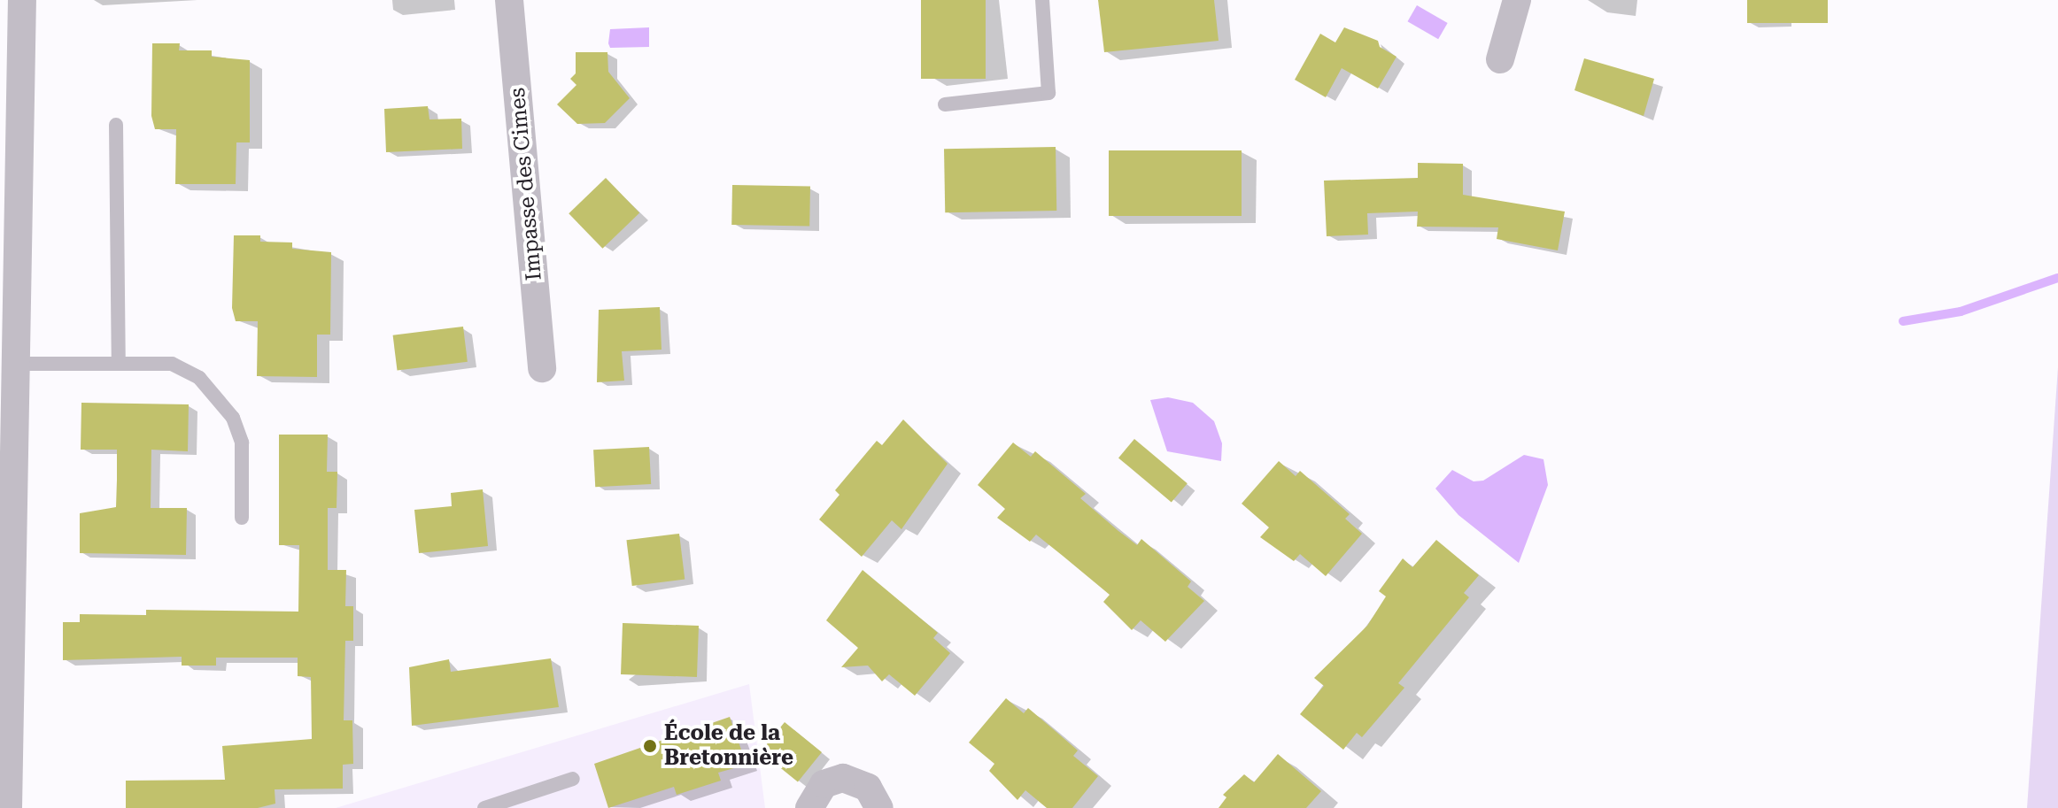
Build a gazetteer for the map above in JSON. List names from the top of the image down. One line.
{"streets":{"street":["Impasse des Cimes"]},"places":["École de la Bretonnière"]}
